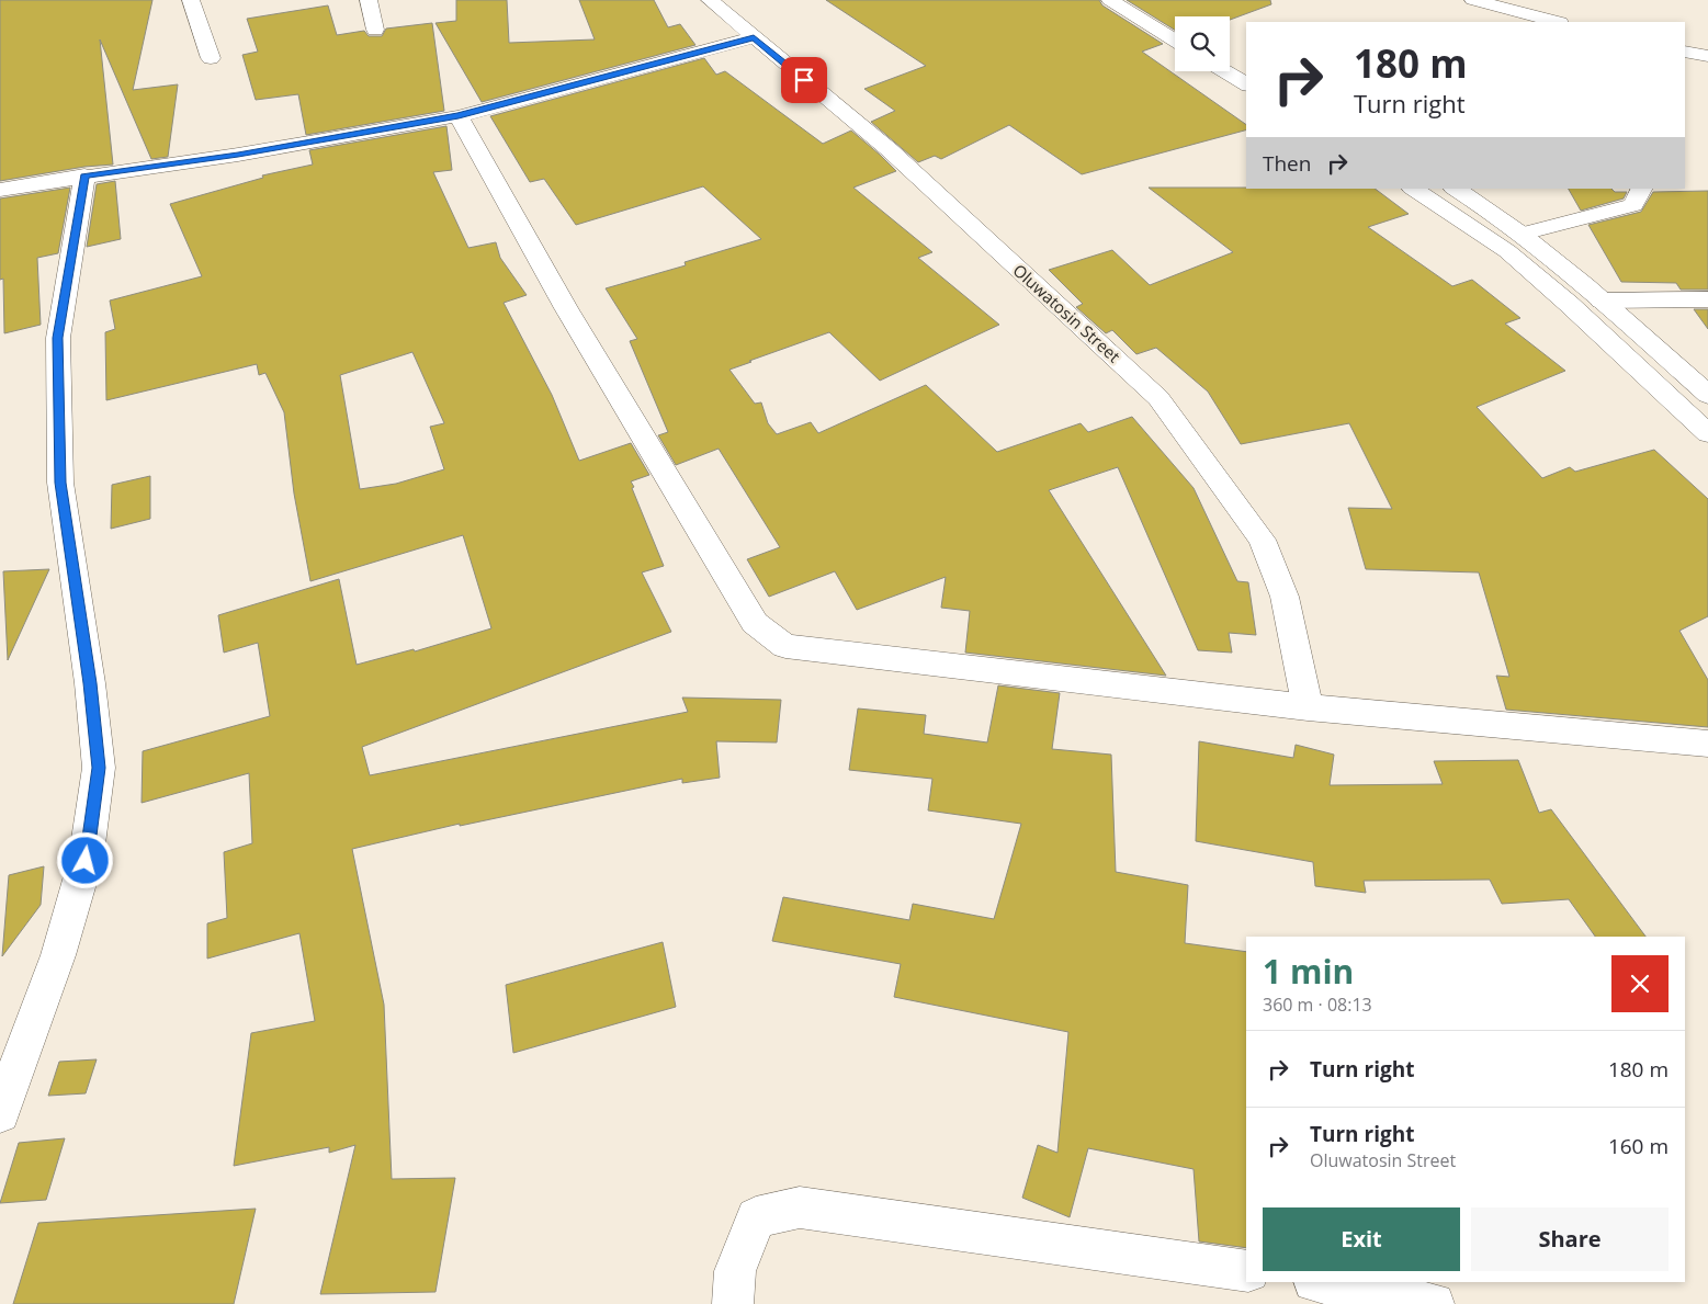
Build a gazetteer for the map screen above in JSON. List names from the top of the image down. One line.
{"streets":{"street":["Oluwatosin Street"]},"page":{"turn":["180 m","Turn right"],"then":"Then","heading":["1 min","360 m · 08:13"],"list":[{"name":"Turn right","value":"180 m"},{"name":"Turn right","note":"Oluwatosin Street","value":"160 m"}],"buttons":["Exit","Share"]}}
